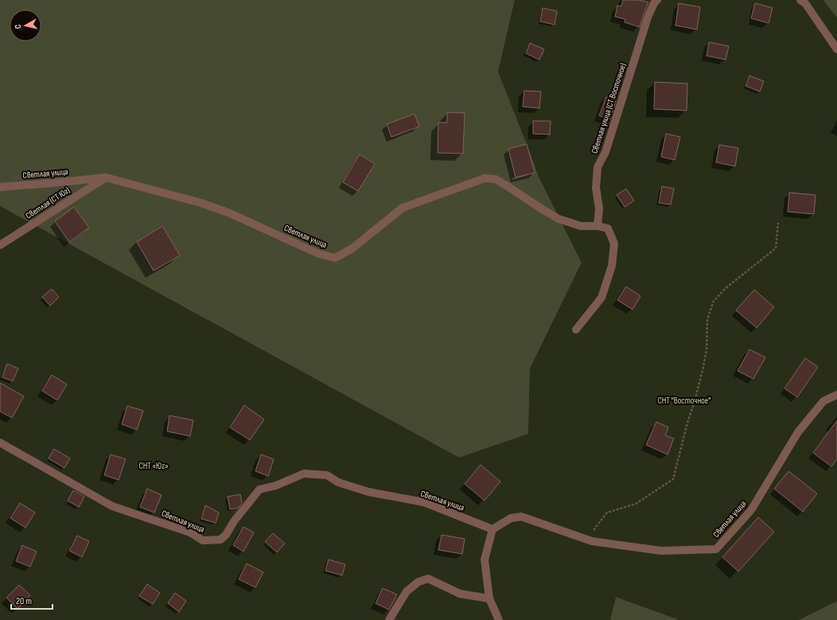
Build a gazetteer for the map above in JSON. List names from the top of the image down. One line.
{"streets":{"street":["Светлая улица (СТ Восточное)","Светлая улица","Светлая (СТ Юг)"]},"crossings":[["Светлая улица (СТ Восточное)","Светлая улица"],["Светлая улица","Светлая (СТ Юг)"]],"parks":["СНТ \"Восточное\"","СНТ «Юг»"],"scale_bar":"20 m","north":"left"}
